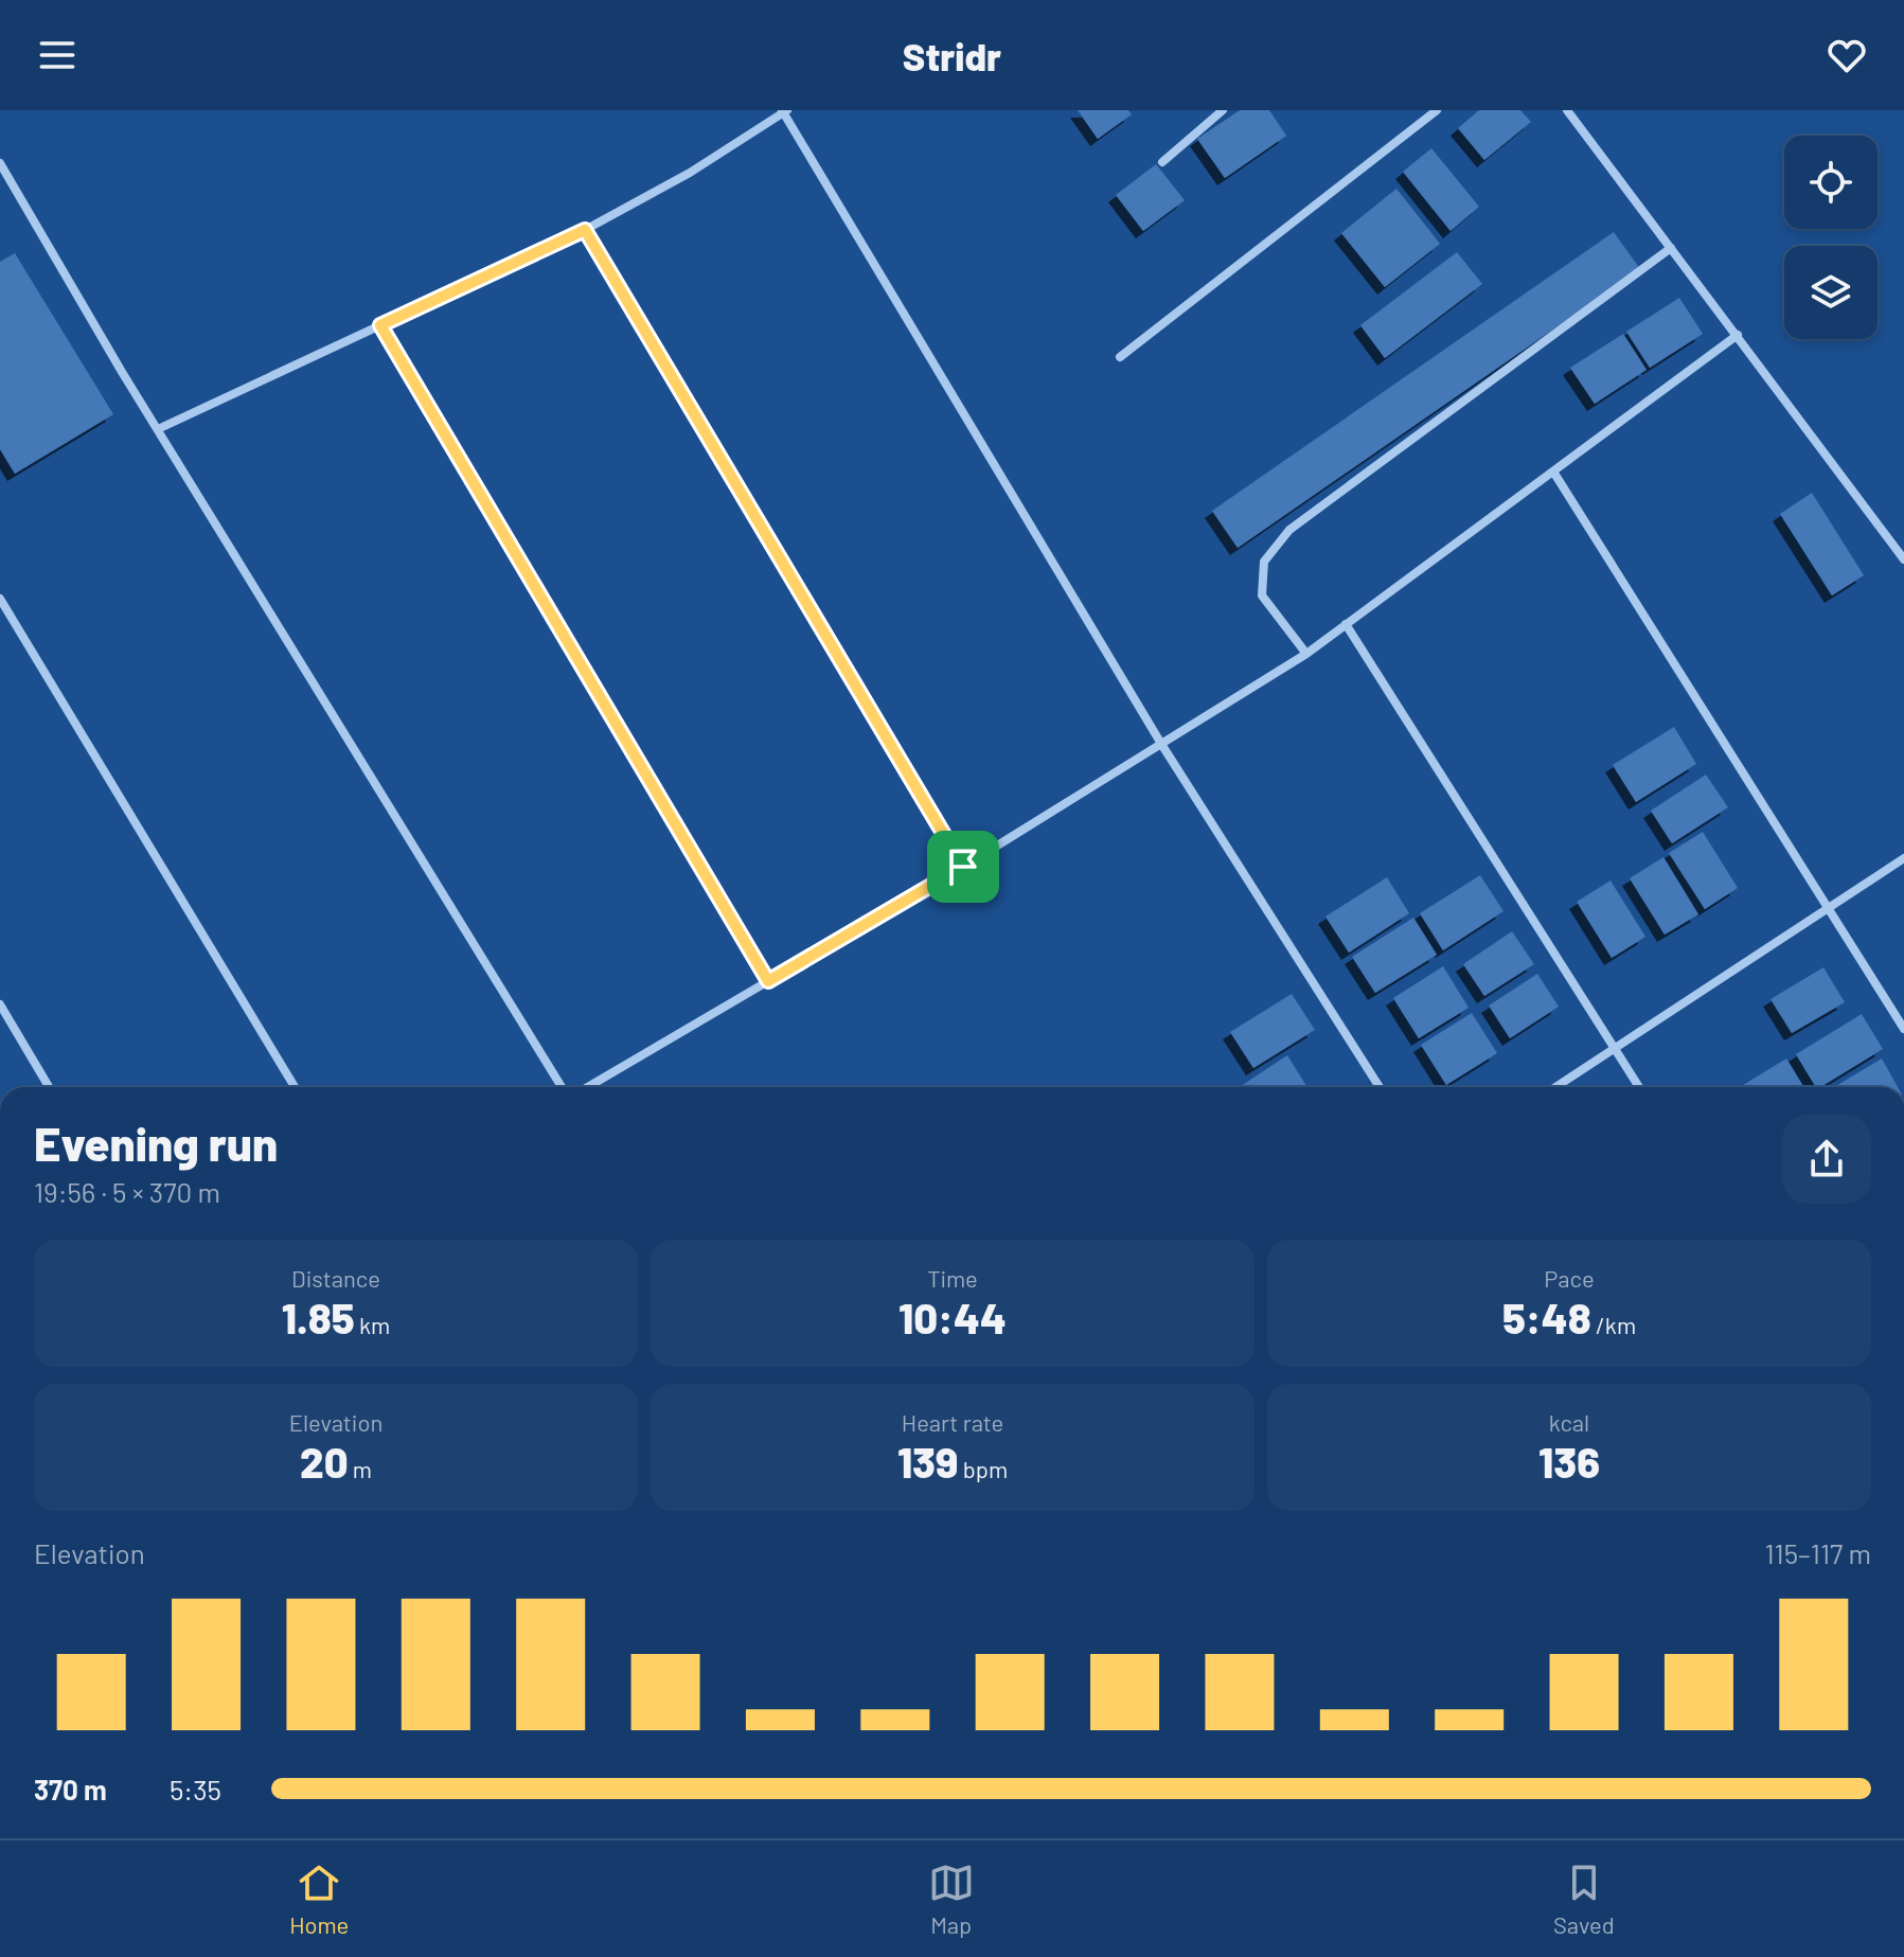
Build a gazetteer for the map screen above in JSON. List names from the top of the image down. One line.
{"page":{"header":"Stridr","heading":["Evening run","19:56 · 5 × 370 m"],"stats":[["Distance","1.85 km"],["Time","10:44"],["Pace","5:48 /km"],["Elevation","20 m"],["Heart rate","139 bpm"],["kcal","136"]],"chart":["Elevation","115–117 m"],"list":[{"name":"370 m","note":"5:35"}],"tabs":["Home","Map","Saved"]}}
